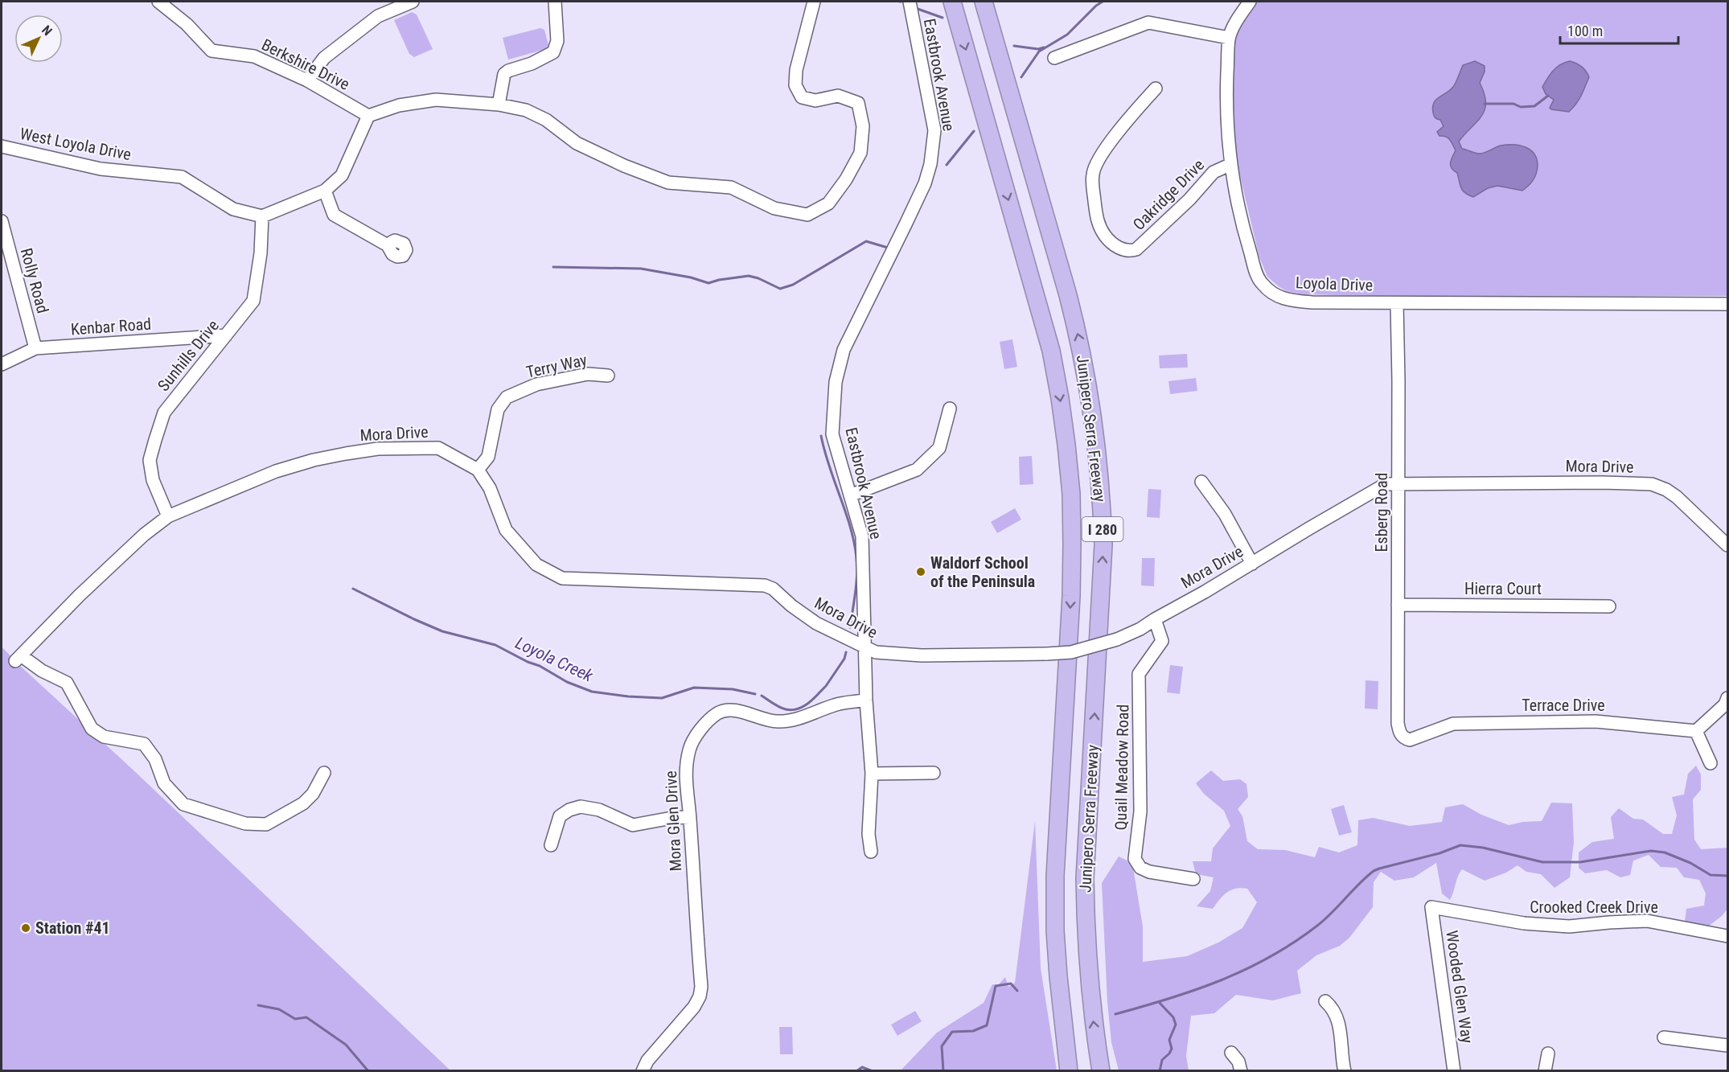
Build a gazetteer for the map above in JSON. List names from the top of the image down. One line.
{"streets":{"highway":["Junipero Serra Freeway","I 280"],"street":["Berkshire Drive","Eastbrook Avenue","West Loyola Drive","Oakridge Drive","Rolly Road","Loyola Drive","Kenbar Road","Sunhills Drive","Terry Way","Mora Drive","Esberg Road","Hierra Court","Terrace Drive","Quail Meadow Road","Mora Glen Drive","Crooked Creek Drive","Wooded Glen Way"]},"crossings":[["Eastbrook Avenue","Mora Drive"],["Eastbrook Avenue","Mora Glen Drive"],["West Loyola Drive","Sunhills Drive"],["Oakridge Drive","Loyola Drive"],["Rolly Road","Kenbar Road"],["Loyola Drive","Esberg Road"],["Kenbar Road","Sunhills Drive"],["Sunhills Drive","Mora Drive"],["Terry Way","Mora Drive"],["Mora Drive","Esberg Road"],["Mora Drive","Quail Meadow Road"],["Esberg Road","Hierra Court"],["Esberg Road","Terrace Drive"],["Crooked Creek Drive","Wooded Glen Way"]],"water":["Loyola Creek"],"places":["Waldorf School of the Peninsula","Station #41"],"scale_bar":"100 m","north":"top right"}
